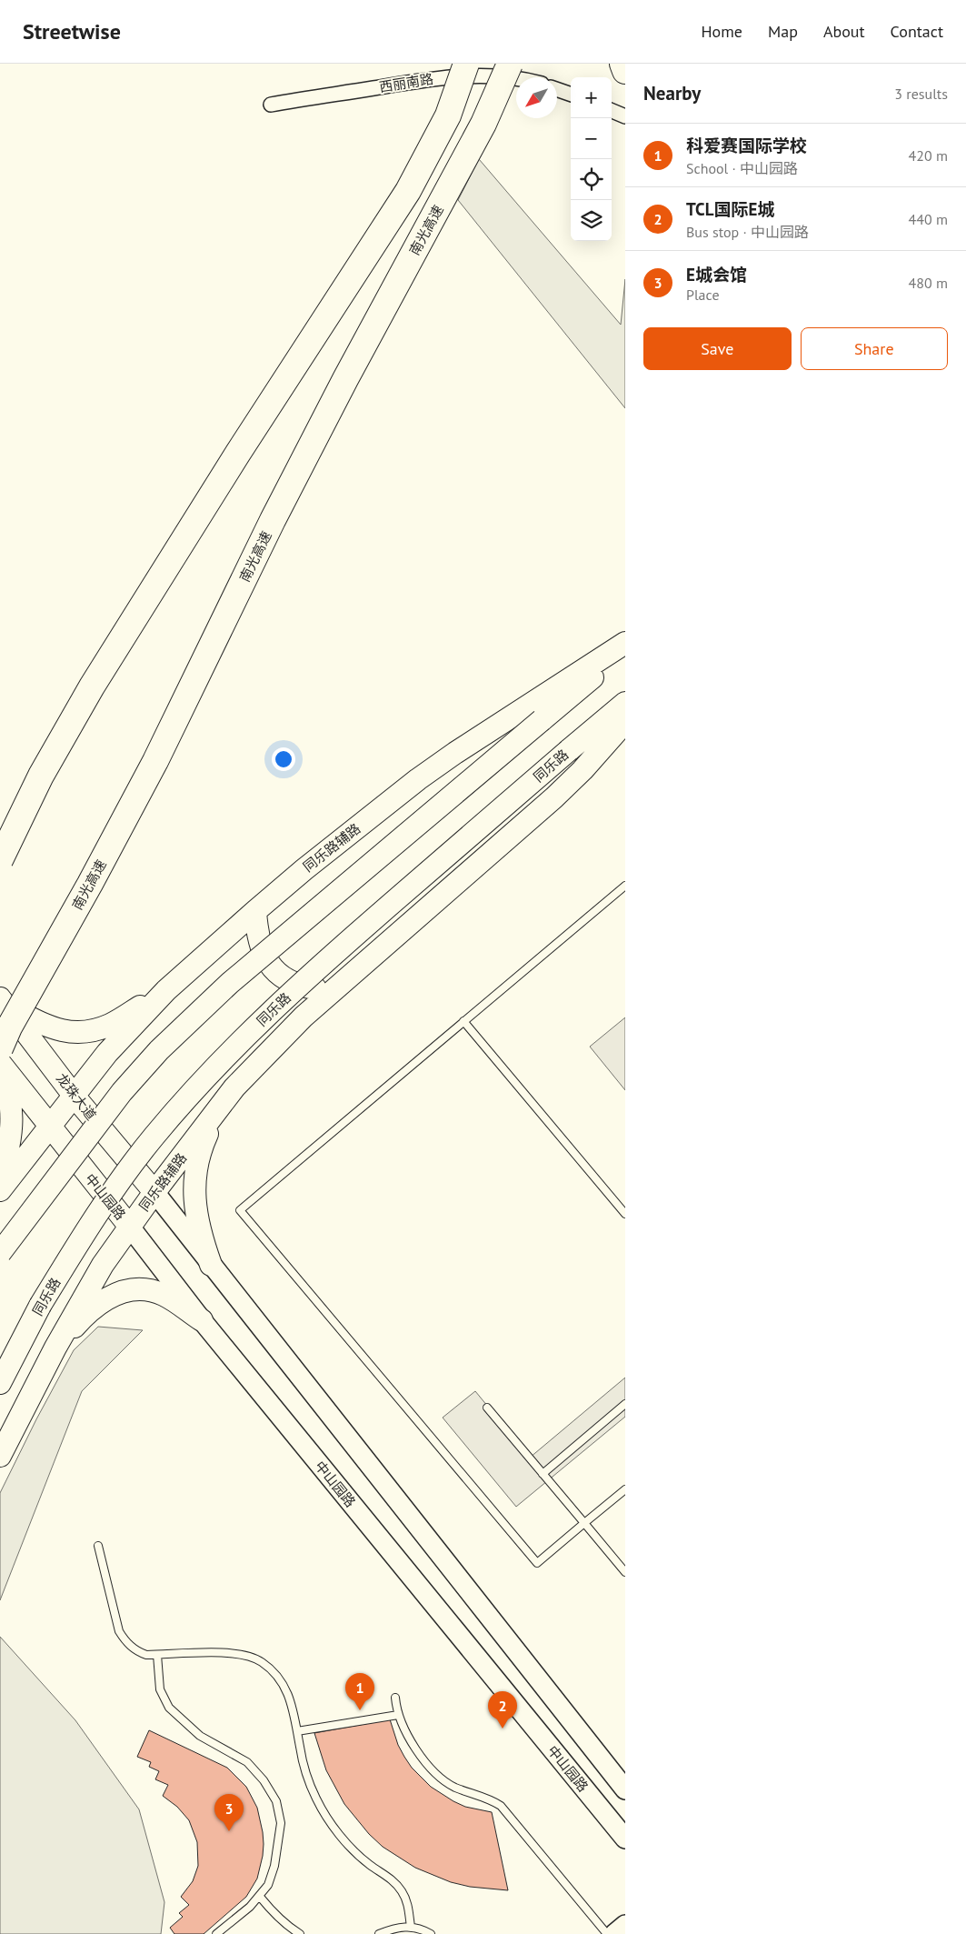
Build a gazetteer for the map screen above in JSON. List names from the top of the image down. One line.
{"streets":{"highway":["南光高速"],"main road":["同乐路","同乐路辅路","龙珠大道","中山园路"],"street":["西丽南路"]},"crossings":[["同乐路辅路","龙珠大道"],["同乐路辅路","中山园路"]],"north":"bottom left","page":{"header":"Streetwise","nav":["Home","Map","About","Contact"],"heading":["Nearby","3 results"],"map_buttons":["+","−"],"list":[{"mark":"1","name":"科爱赛国际学校","note":"School · 中山园路","value":"420 m"},{"mark":"2","name":"TCL国际E城","note":"Bus stop · 中山园路","value":"440 m"},{"mark":"3","name":"E城会馆","note":"Place","value":"480 m"}],"buttons":["Save","Share"],"pins":["1","2","3"]}}
